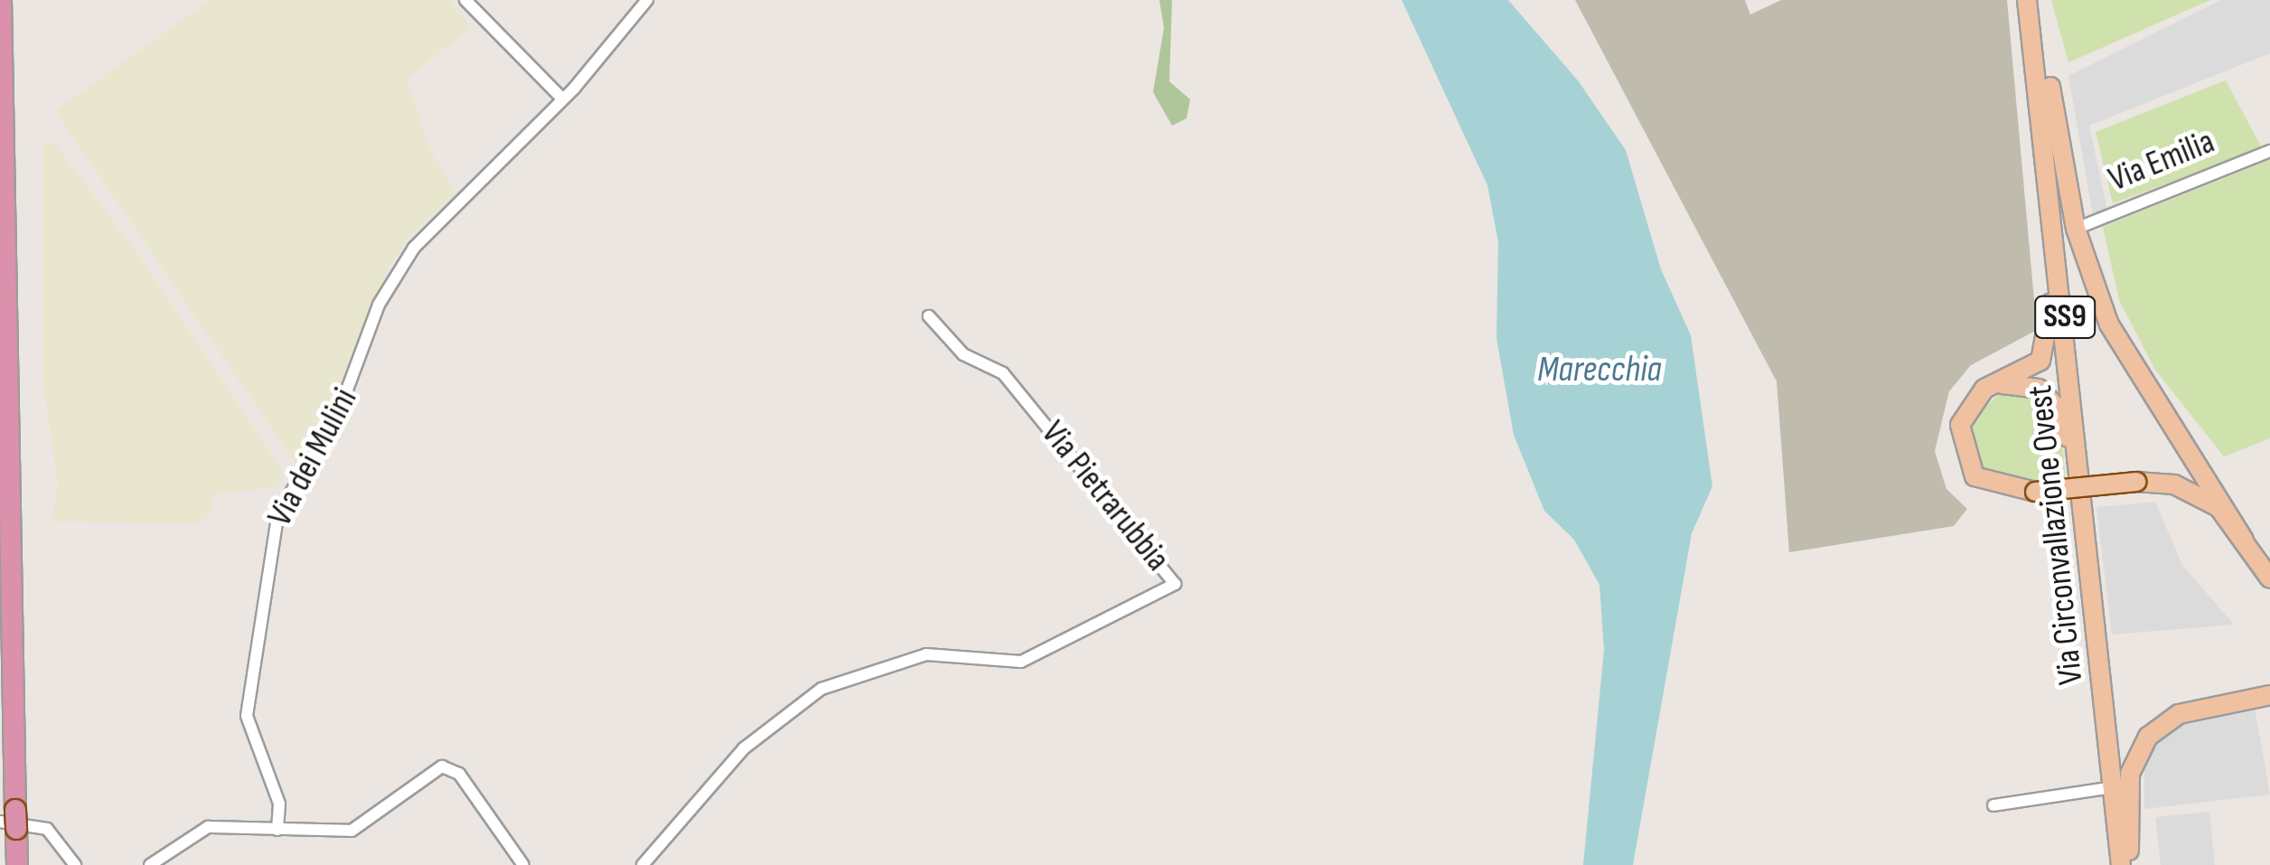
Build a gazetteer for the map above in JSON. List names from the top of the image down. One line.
{"streets":{"main road":["SS9","Via Circonvallazione Ovest"],"street":["Via Emilia","Via dei Mulini","Via Pietrarubbia"]},"water":["Marecchia"]}
